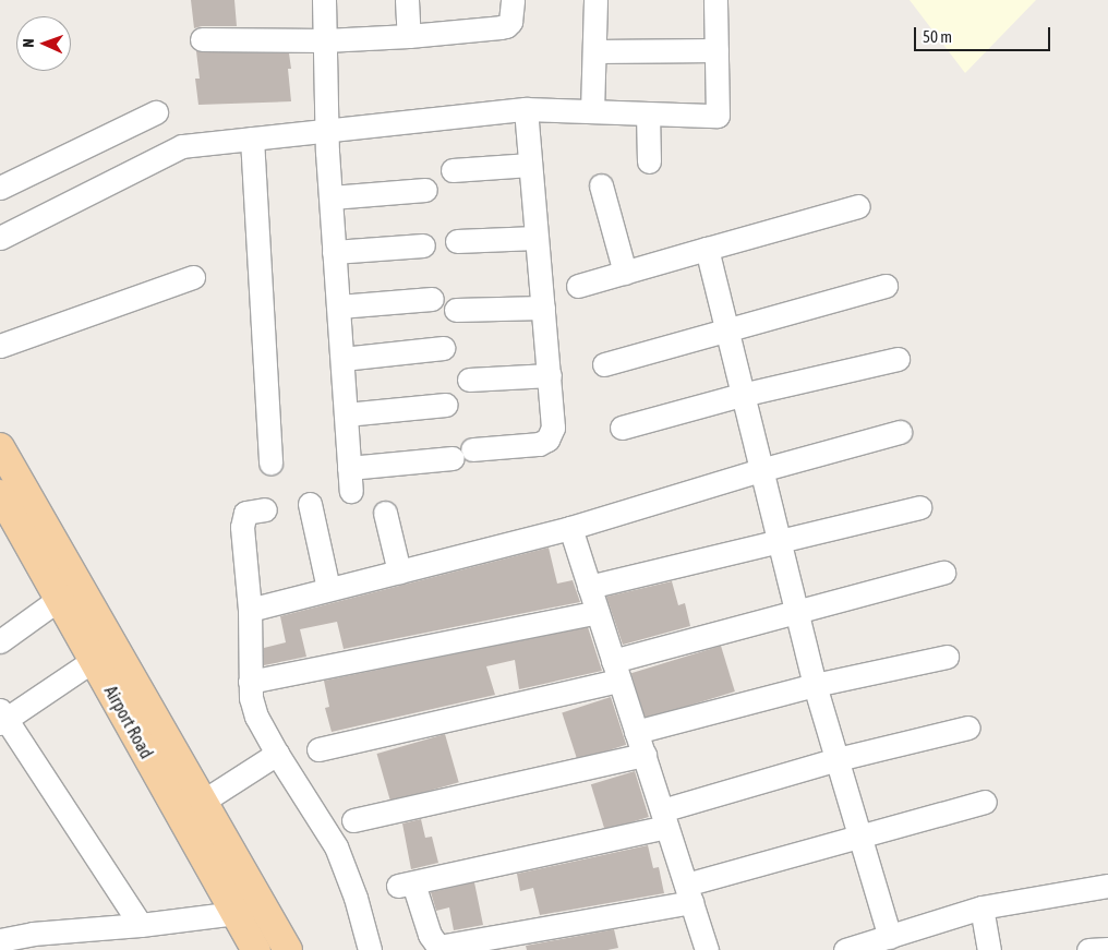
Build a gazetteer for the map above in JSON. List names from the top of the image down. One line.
{"streets":{"main road":["Airport Road"]},"scale_bar":"50 m","north":"left"}
